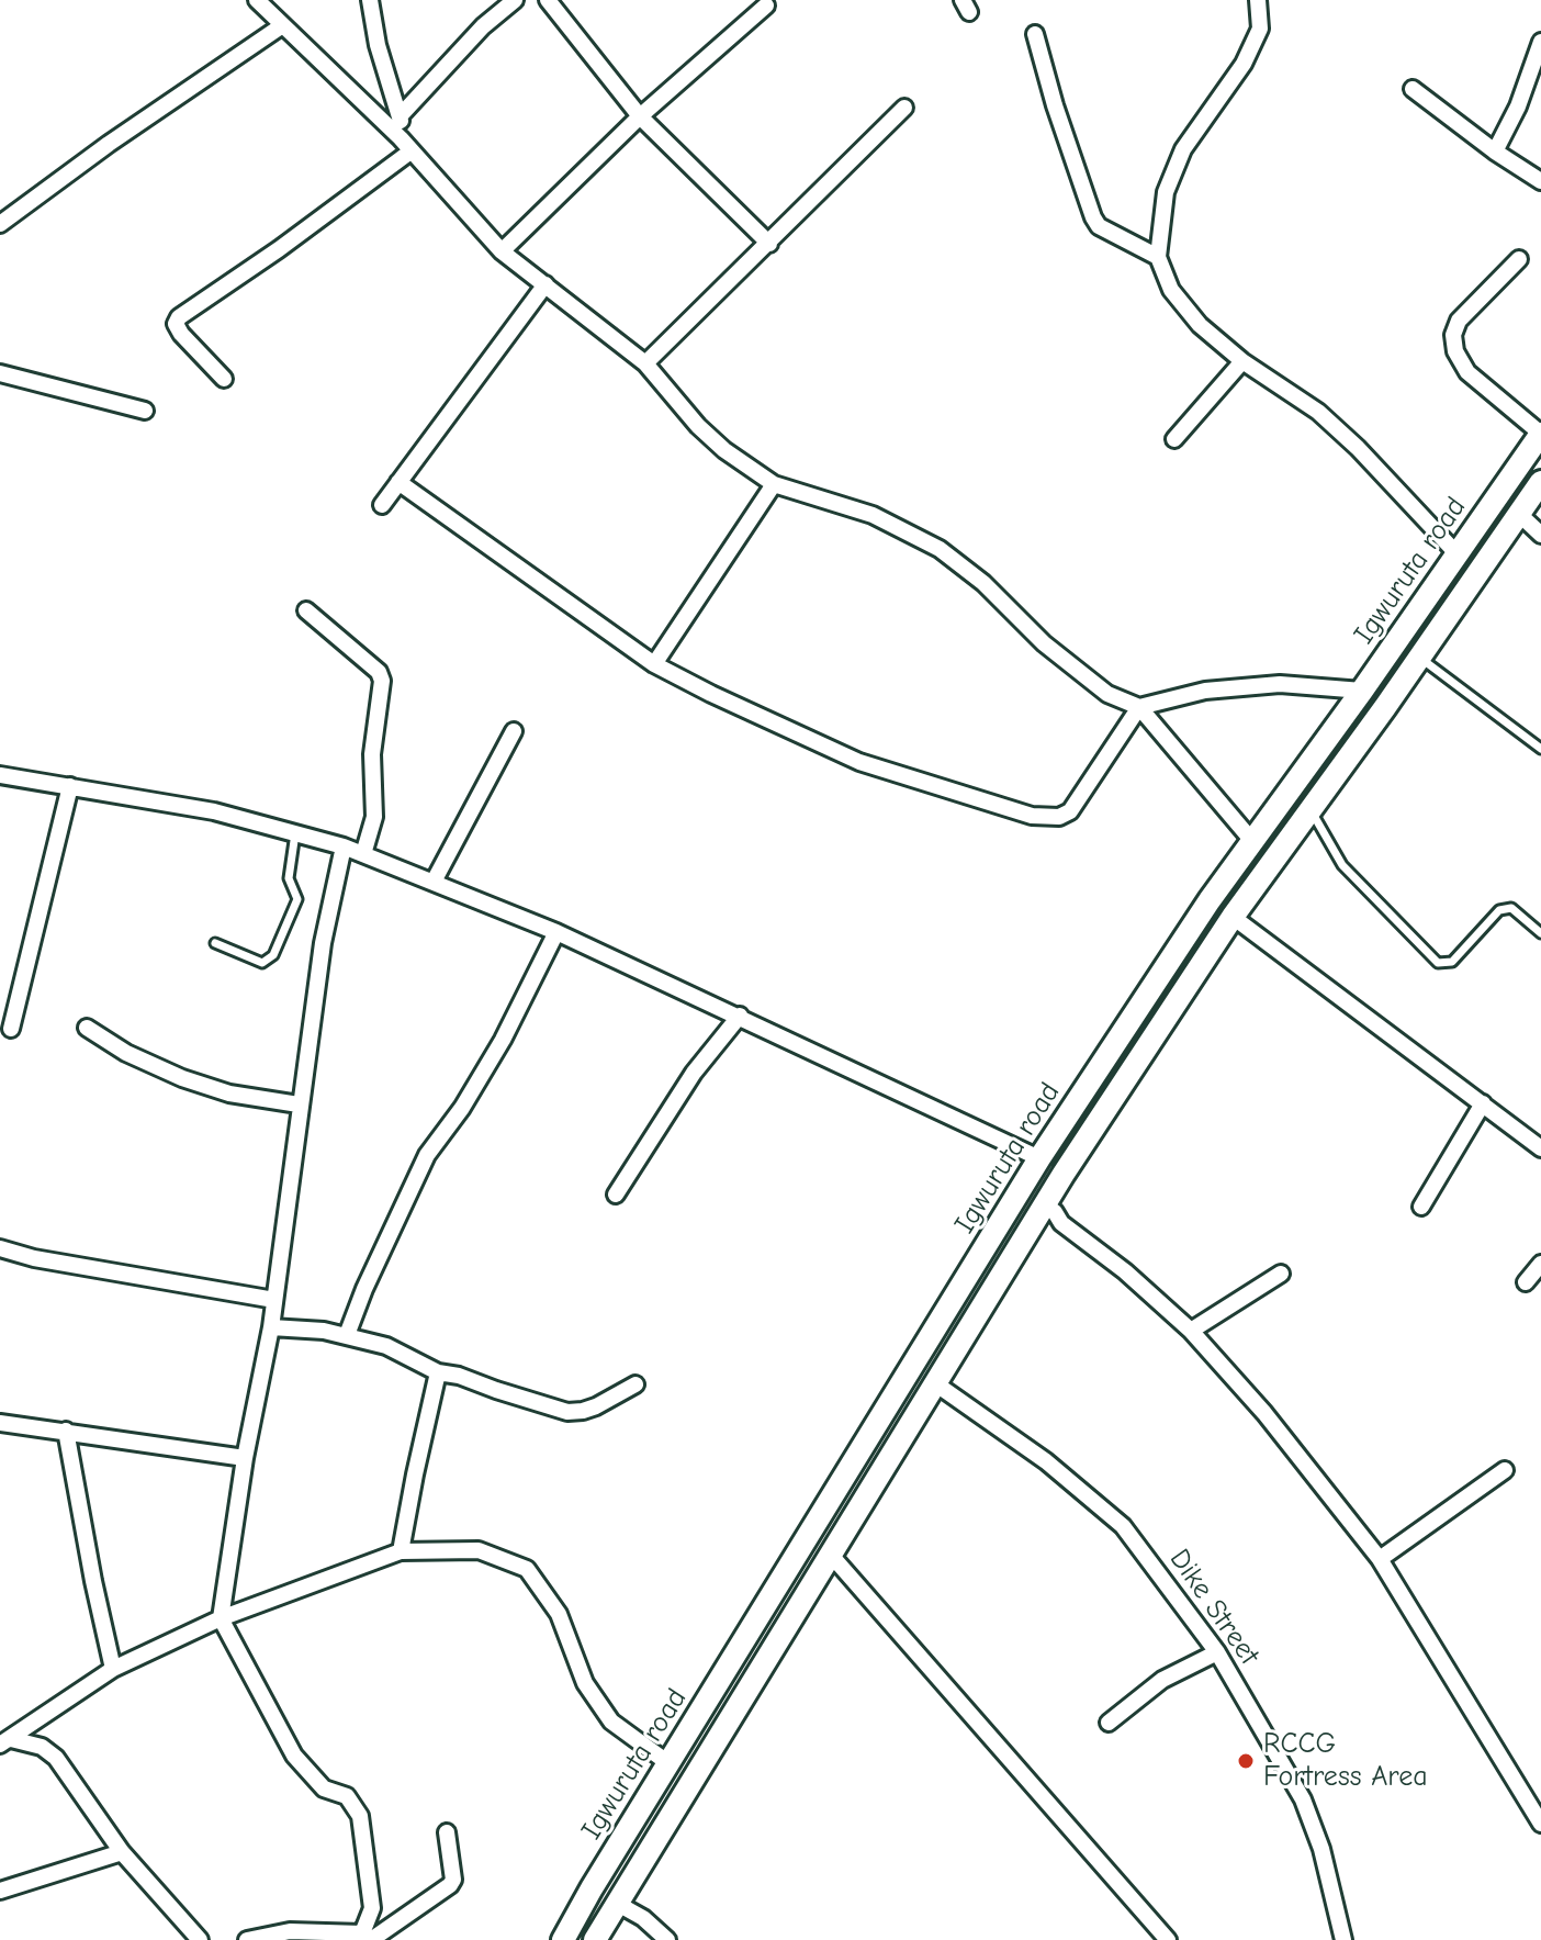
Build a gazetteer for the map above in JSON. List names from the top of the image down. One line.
{"streets":{"main road":["Igwuruta road"],"street":["Dike Street"]},"crossings":[["Igwuruta road","Dike Street"]],"places":["RCCG Fortress Area"]}
